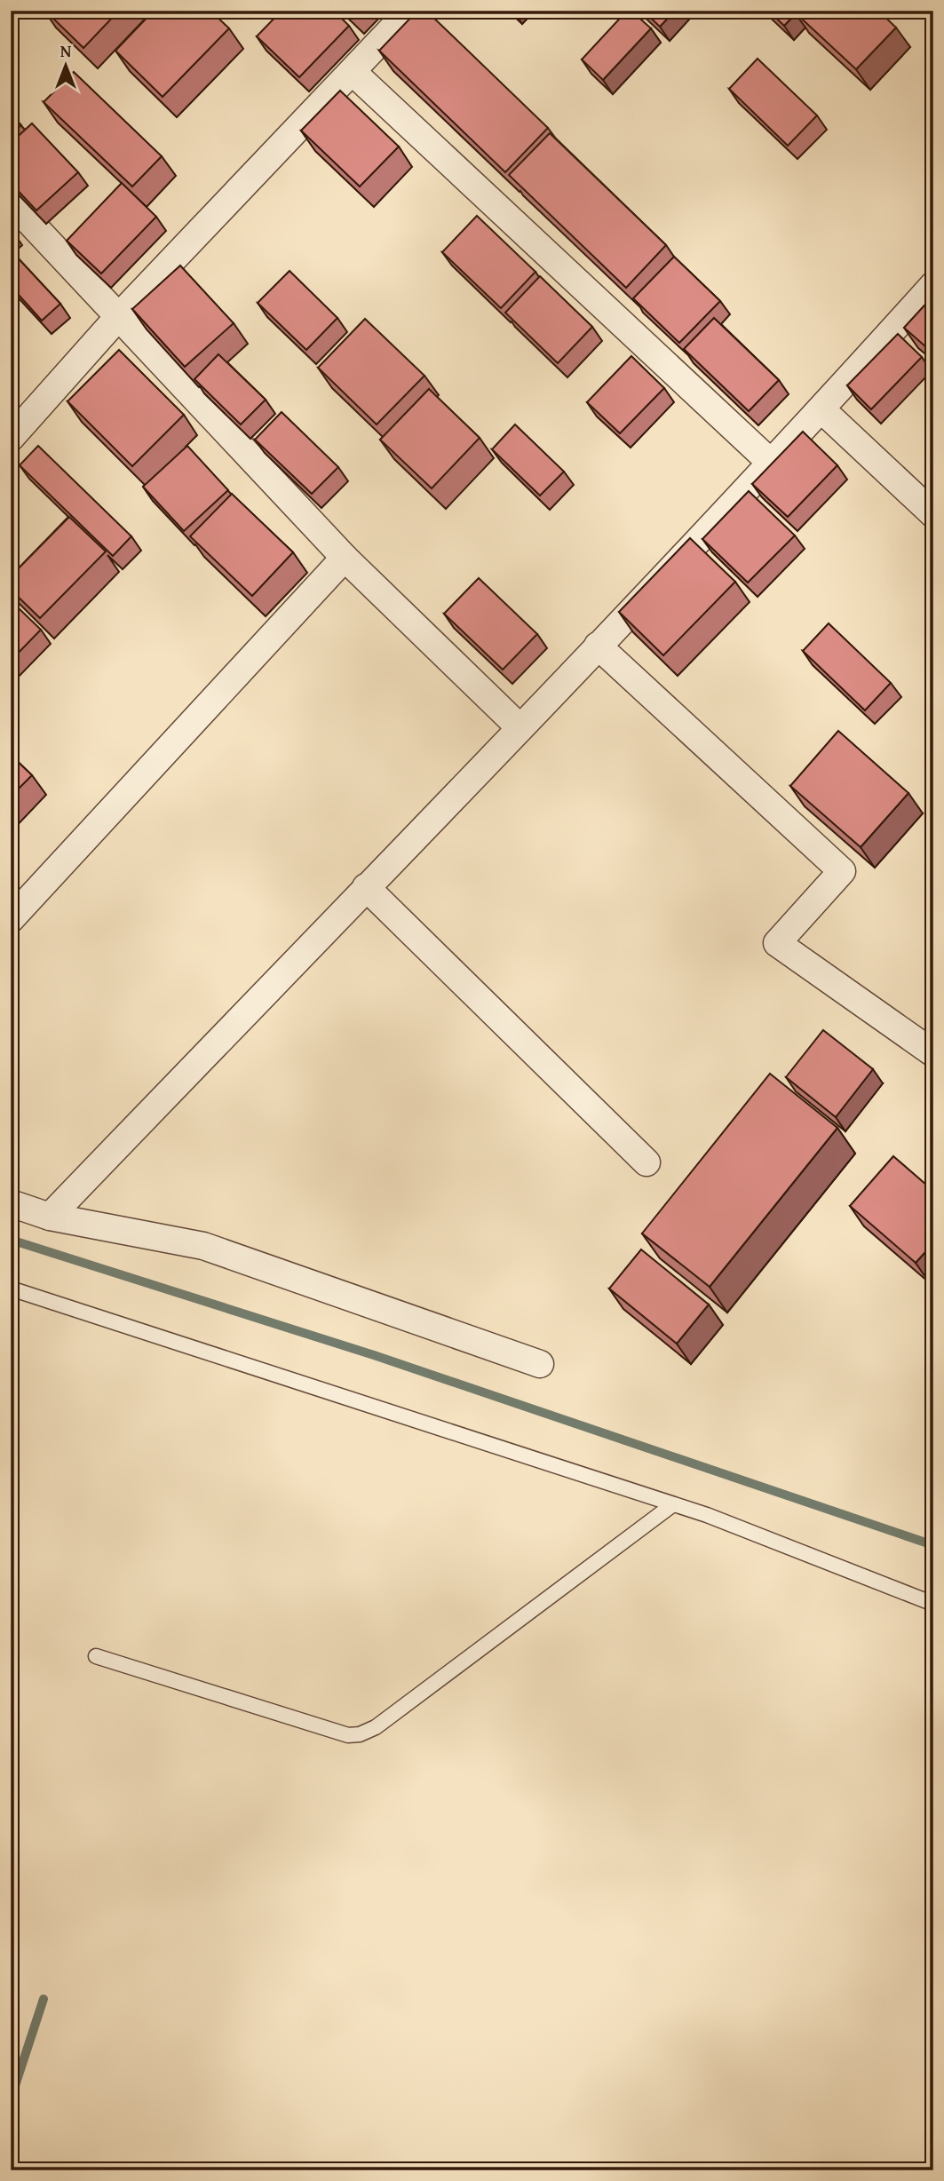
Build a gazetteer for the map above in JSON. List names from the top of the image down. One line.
{"north":"top"}
